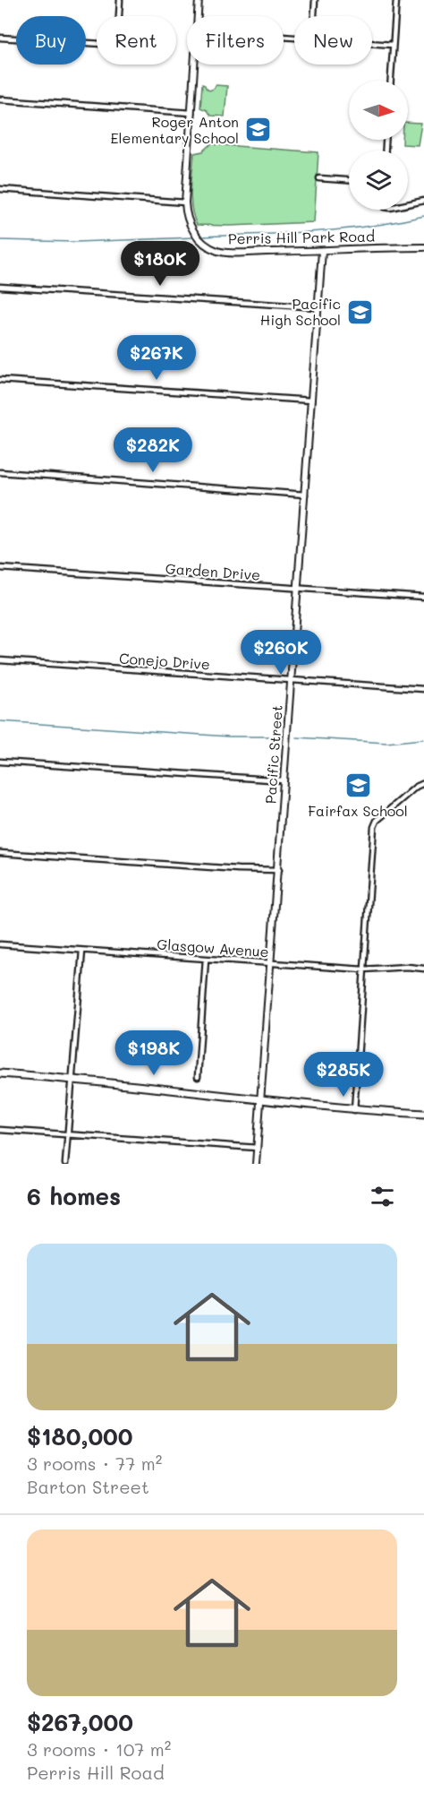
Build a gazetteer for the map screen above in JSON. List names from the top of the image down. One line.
{"streets":{"street":["Perris Hill Park Road","Garden Drive","Conejo Drive","Pacific Street","Glasgow Avenue"]},"crossings":[["Perris Hill Park Road","Pacific Street"],["Garden Drive","Pacific Street"],["Conejo Drive","Pacific Street"],["Pacific Street","Glasgow Avenue"]],"places":{"school or university":["Roger Anton Elementary School","Pacific High School","Fairfax School"]},"north":"right","page":{"chip":["Buy","Rent","Filters","New"],"price":["$180K","$267K","$282K","$260K","$198K","$285K"],"heading":"6 homes","list":[{"name":"$180,000","note":"3 rooms · 77 m² · Barton Street"},{"name":"$267,000","note":"3 rooms · 107 m² · Perris Hill Road"}]}}
